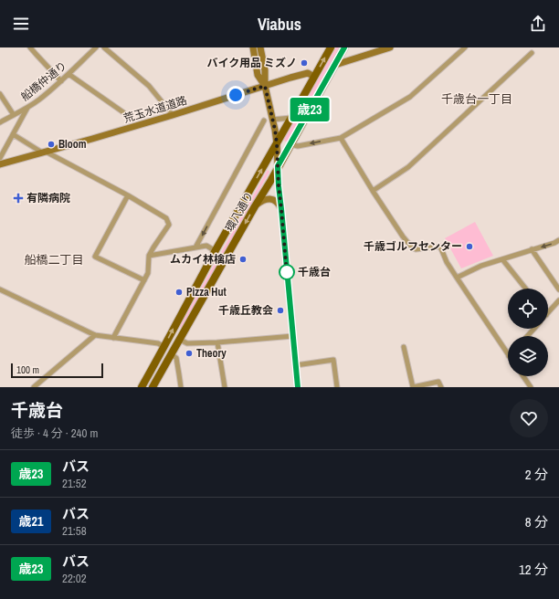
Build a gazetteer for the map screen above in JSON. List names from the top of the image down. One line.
{"streets":{"main road":["環八通り"],"street":["船橋仲通り","荒玉水道道路"]},"crossings":[["荒玉水道道路","環八通り"]],"districts":["千歳台一丁目","船橋二丁目"],"places":{"other":["バイク用品 ミズノ","Bloom","千歳ゴルフセンター","ムカイ林檎店","千歳台","Pizza Hut","千歳丘教会","Theory"],"health":["有隣病院"]},"lines":["bus line 歳23"],"scale_bar":"100 m","page":{"header":"Viabus","on_map":"歳23","scale":"100 m","heading":["千歳台","徒歩 · 4 分 · 240 m"],"list":[{"mark":"歳23","name":"バス","note":"21:52","value":"2 分"},{"mark":"歳21","name":"バス","note":"21:58","value":"8 分"},{"mark":"歳23","name":"バス","note":"22:02","value":"12 分"}]}}
